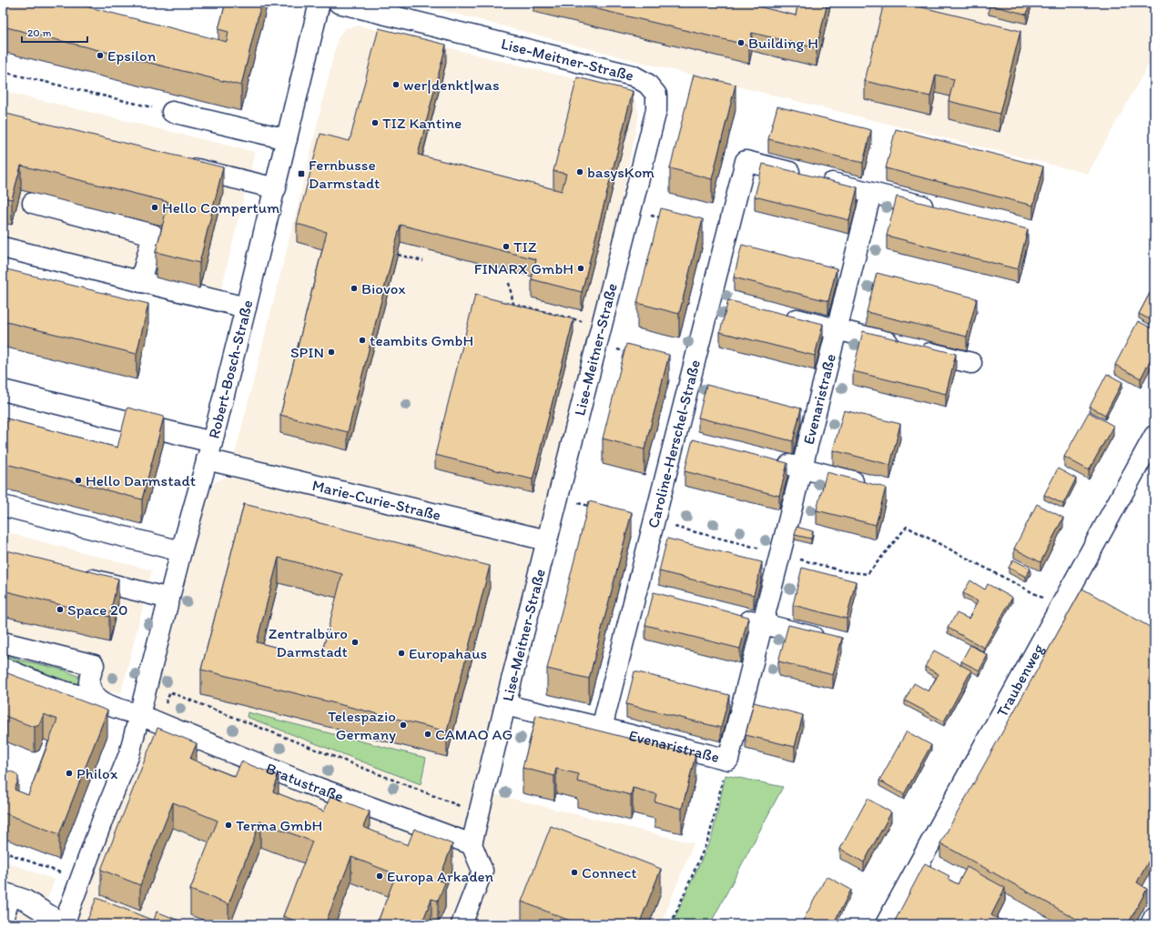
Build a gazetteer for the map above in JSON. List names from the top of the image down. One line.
{"streets":{"street":["Lise-Meitner-Straße","Robert-Bosch-Straße","Evenaristraße","Caroline-Herschel-Straße","Marie-Curie-Straße","Traubenweg","Bratustraße"]},"crossings":[["Lise-Meitner-Straße","Evenaristraße"],["Lise-Meitner-Straße","Marie-Curie-Straße"],["Lise-Meitner-Straße","Bratustraße"],["Robert-Bosch-Straße","Marie-Curie-Straße"],["Robert-Bosch-Straße","Bratustraße"],["Evenaristraße","Caroline-Herschel-Straße"]],"places":{"other":["Building H","Epsilon","wer|denkt|was","TIZ Kantine","basysKom","Hello Compertum","TIZ","FINARX GmbH","Biovox","teambits GmbH","SPIN","Hello Darmstadt","Space 20","Zentralbüro Darmstadt","Europahaus","Telespazio Germany","CAMAO AG","Philox","Terma GmbH","Connect","Europa Arkaden"],"transit":["Fernbusse Darmstadt"]},"scale_bar":"20 m"}
